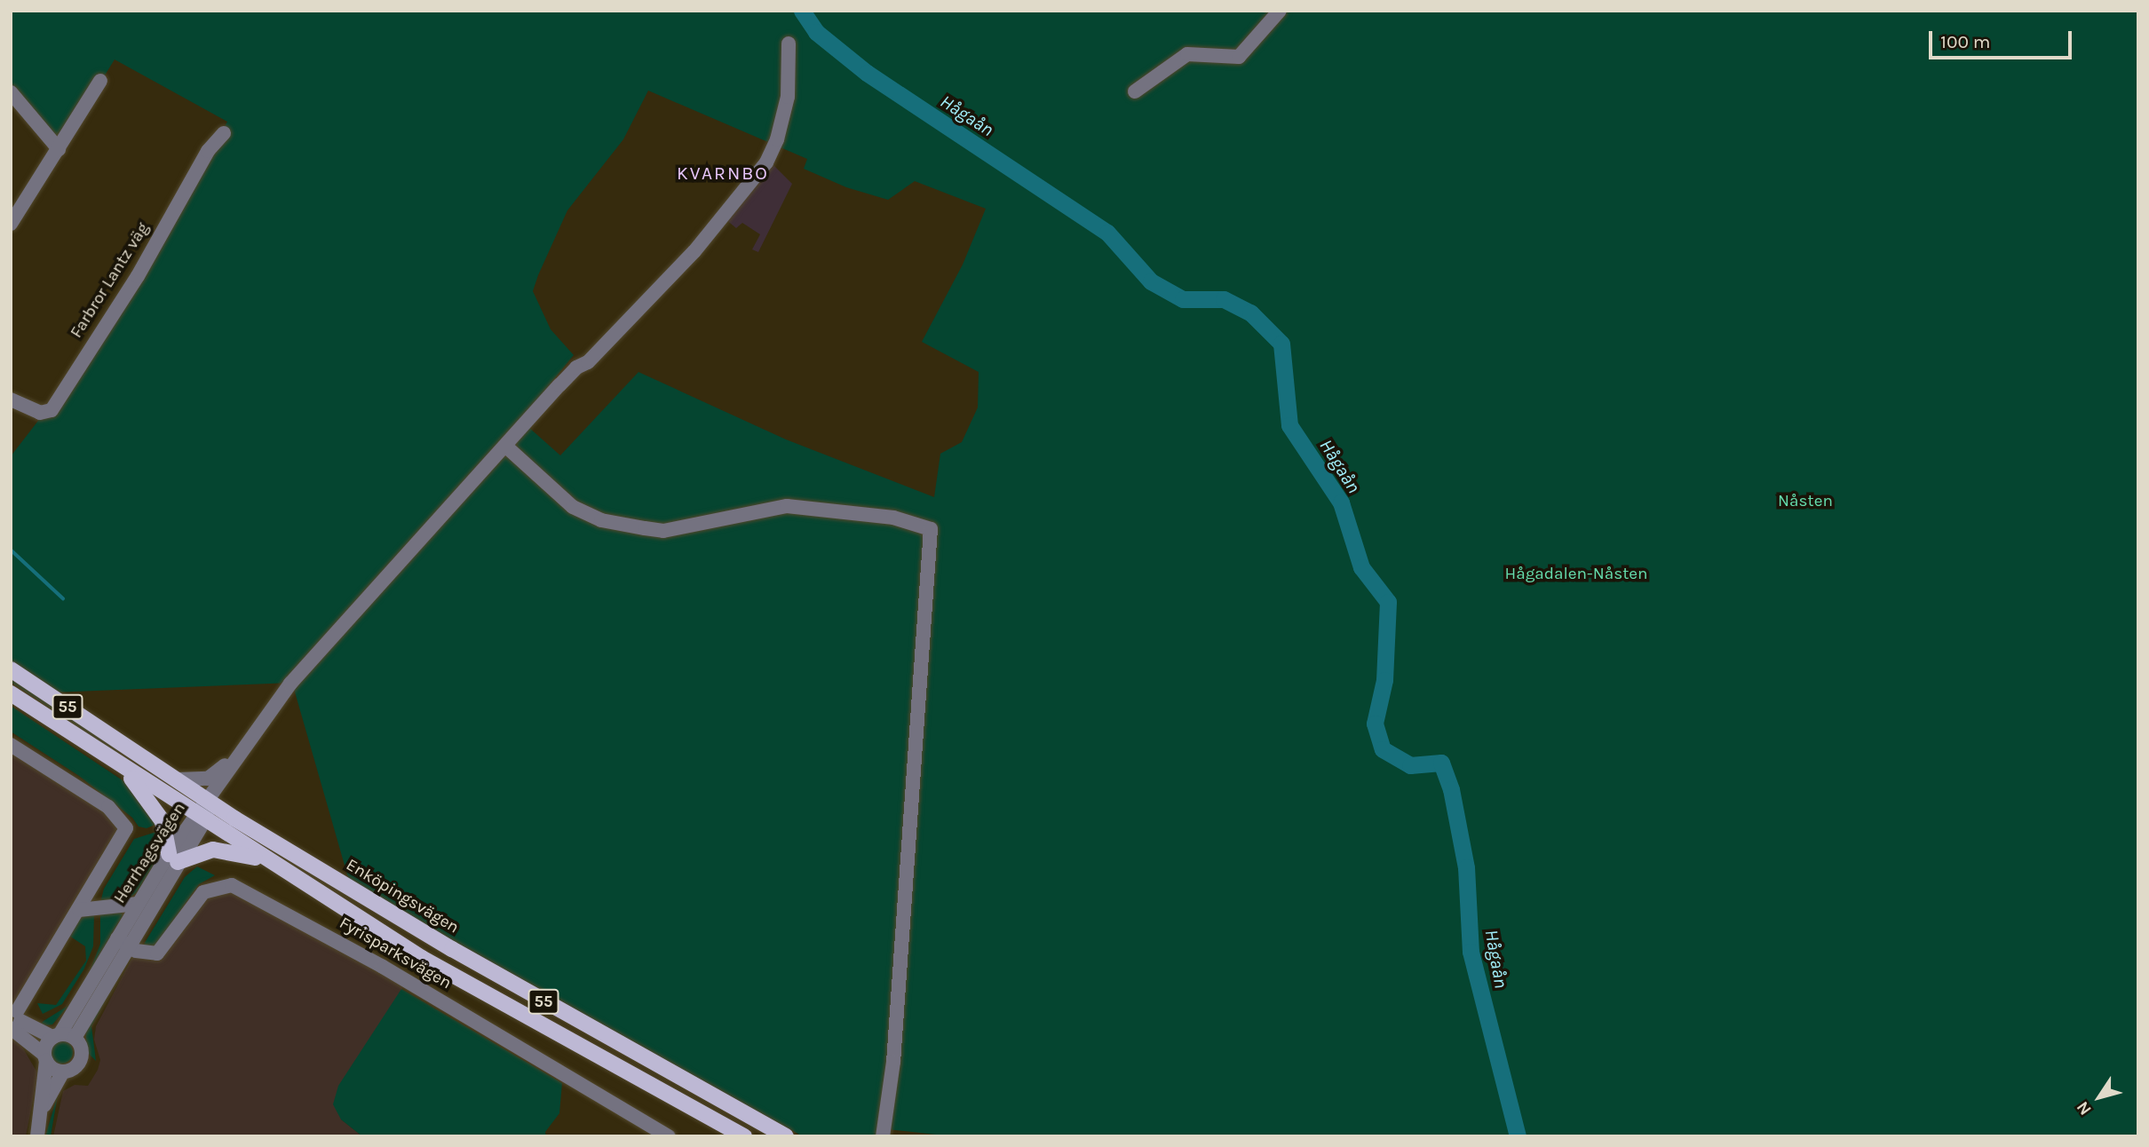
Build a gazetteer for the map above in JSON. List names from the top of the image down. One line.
{"streets":{"main road":["55","Enköpingsvägen"],"street":["Farbror Lantz väg","Herrhagsvägen","Fyrisparksvägen"]},"crossings":[["55","Herrhagsvägen"],["Herrhagsvägen","Enköpingsvägen"],["Herrhagsvägen","Fyrisparksvägen"]],"districts":["KVARNBO"],"water":["Hågaån"],"parks":["Nåsten","Hågadalen-Nåsten"],"scale_bar":"100 m","north":"bottom left"}
